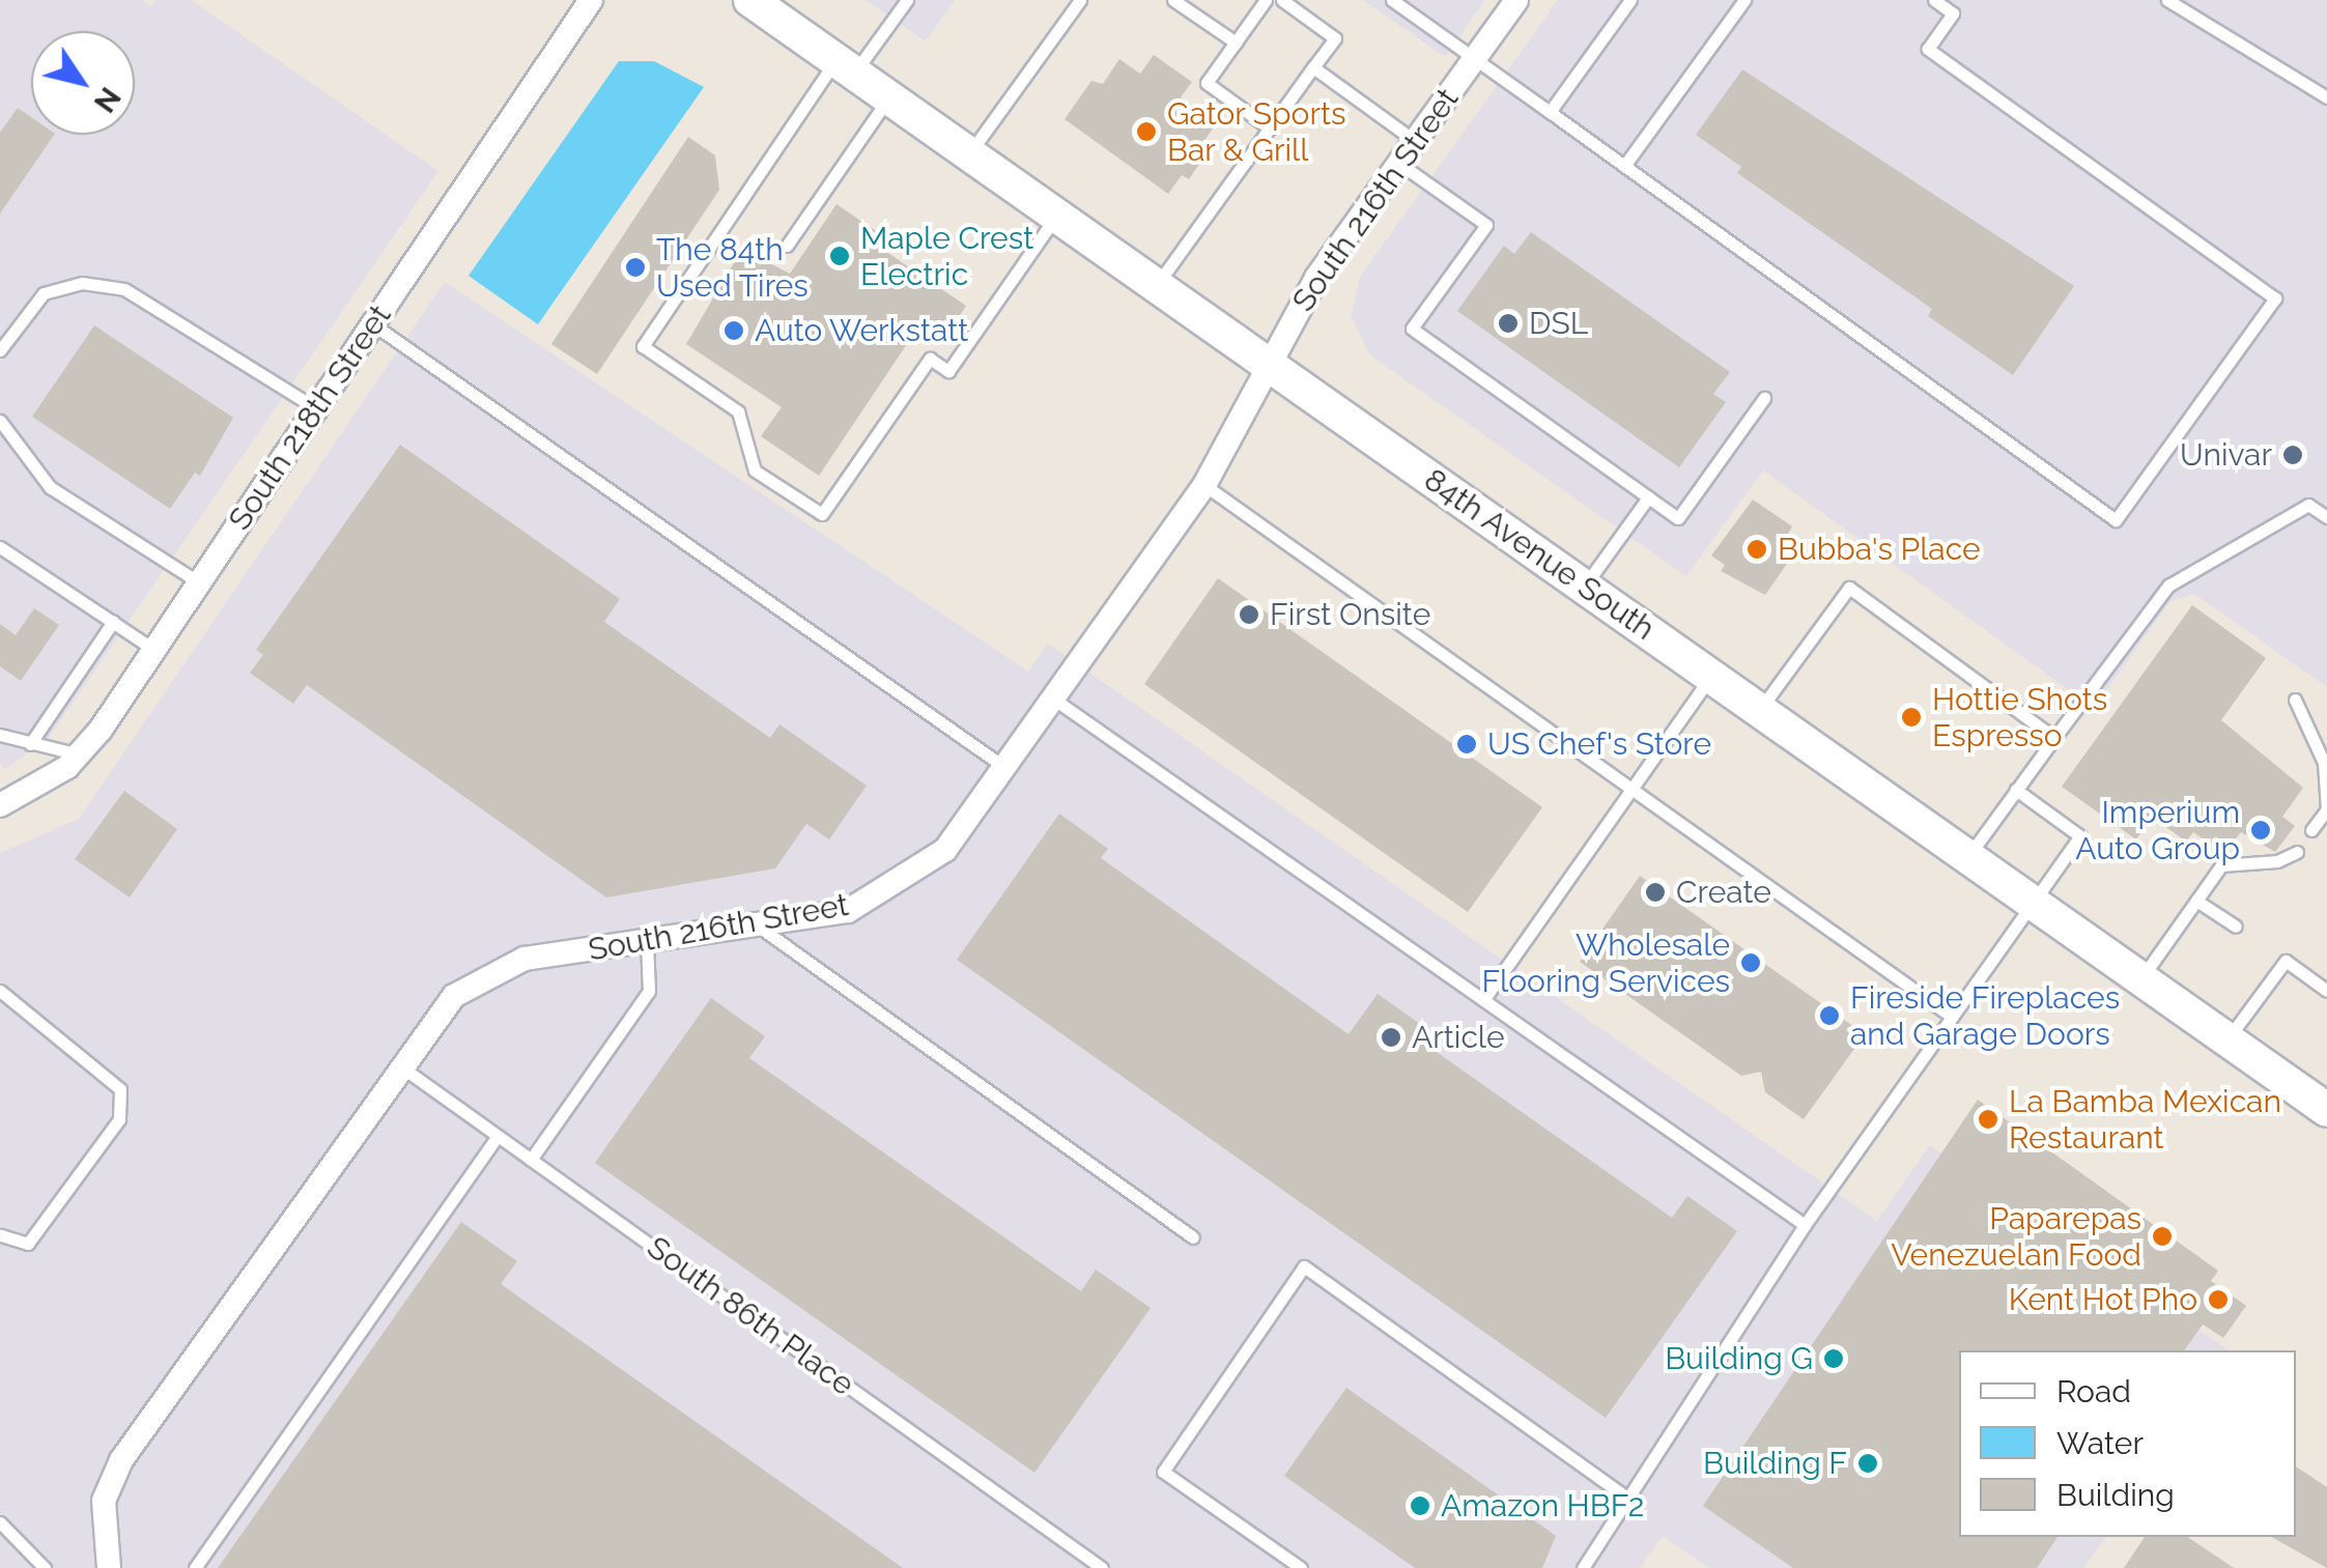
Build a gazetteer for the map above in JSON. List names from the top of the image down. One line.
{"streets":{"main road":["84th Avenue South"],"street":["South 216th Street","South 218th Street"],"lane":["South 86th Place"]},"crossings":[["South 216th Street","84th Avenue South"],["South 216th Street","South 86th Place"]],"places":["Gator Sports Bar & Grill","Maple Crest Electric","The 84th Used Tires","DSL","Auto Werkstatt","Univar","Bubba's Place","First Onsite","Hottie Shots Espresso","US Chef's Store","Imperium Auto Group","Create","Wholesale Flooring Services","Fireside Fireplaces and Garage Doors","Article","La Bamba Mexican Restaurant","Paparepas Venezuelan Food","Kent Hot Pho","Building G","Building F","Amazon HBF2"],"legend":["Road","Water","Building"],"north":"bottom right"}
